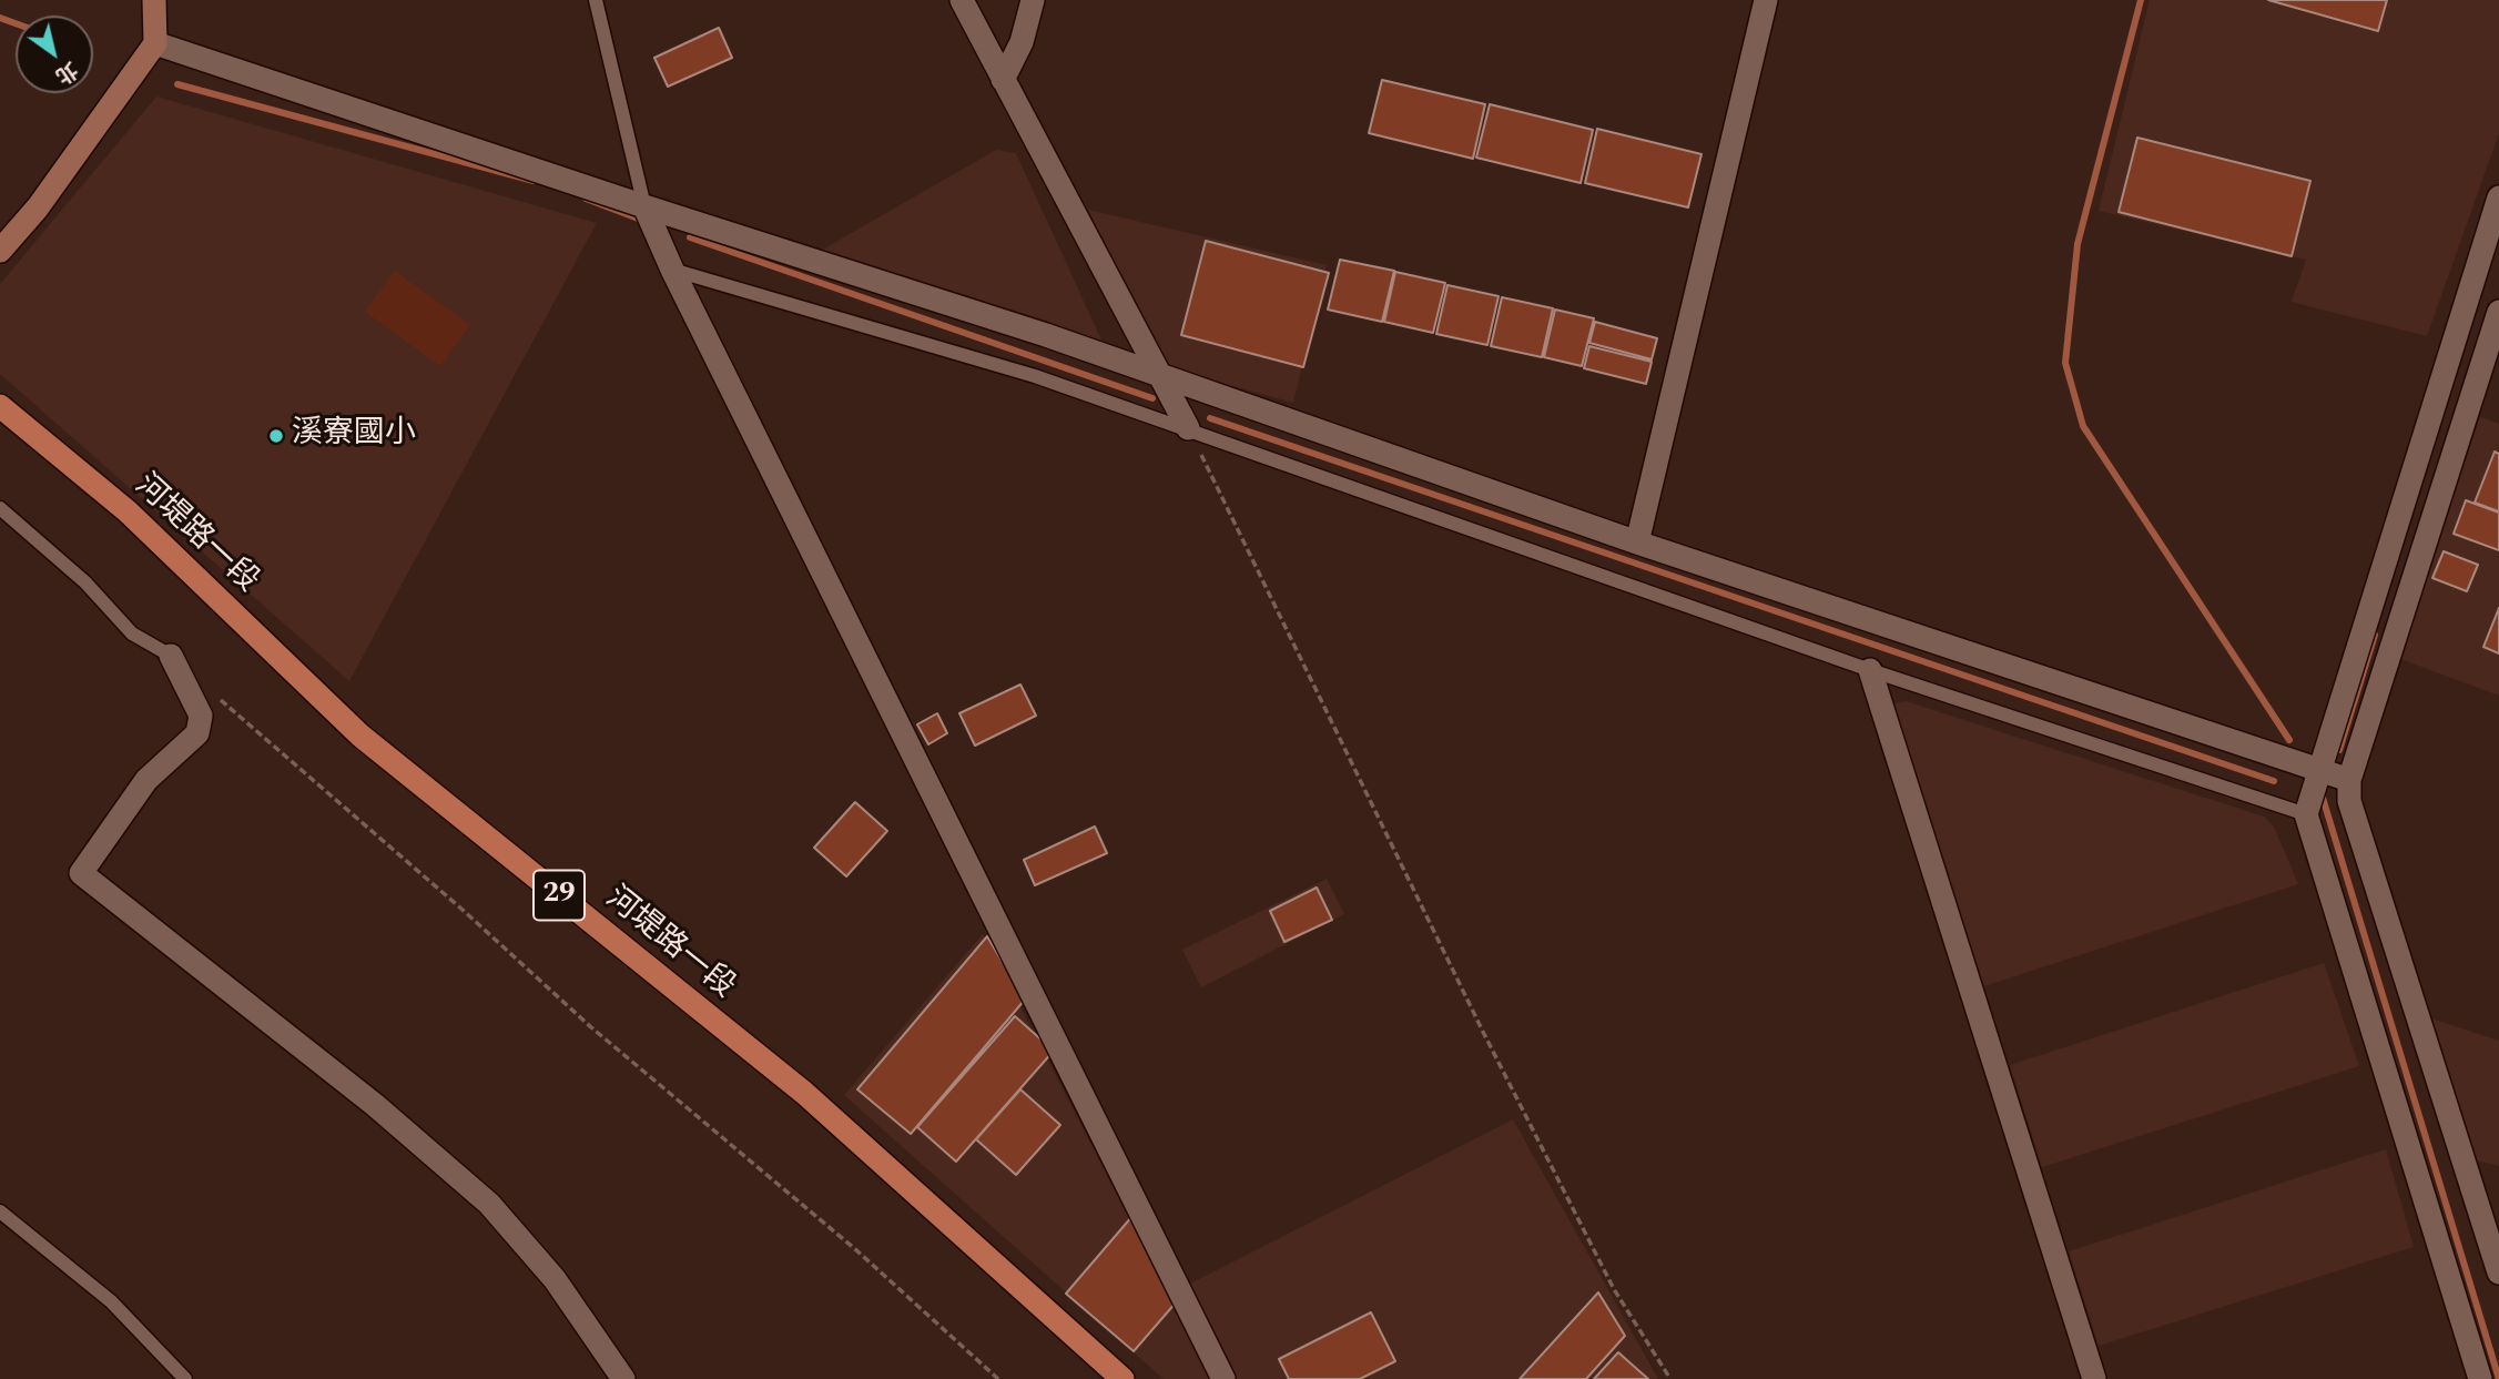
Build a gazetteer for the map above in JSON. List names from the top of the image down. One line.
{"streets":{"main road":["河堤路一段","29"]},"places":["溪寮國小"],"north":"bottom right"}
